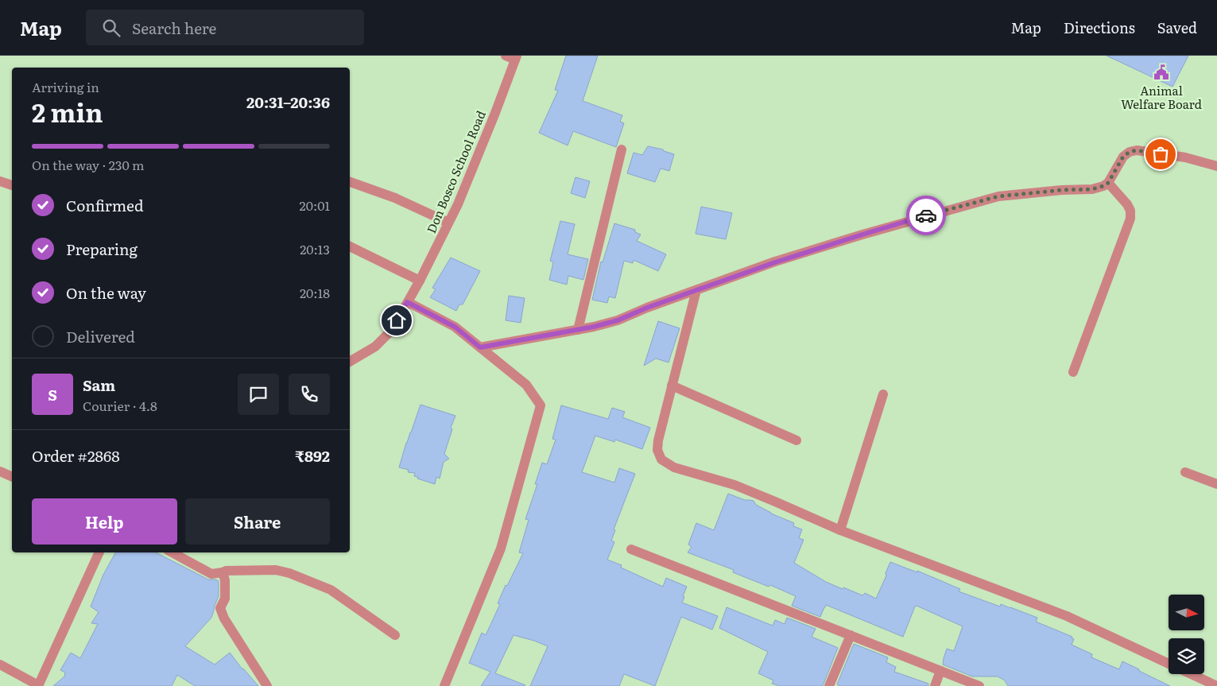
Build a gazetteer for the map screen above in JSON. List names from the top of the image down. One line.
{"streets":{"street":["Don Bosco School Road"]},"places":{"public building":["Animal Welfare Board"]},"north":"right","page":{"header":"Map","search":"Search here","nav":["Map","Directions","Saved"],"heading":["2 min","Arriving in","20:31–20:36"],"panel":["Sam","Courier · 4.8","Order #2868","₹892"],"bar":"On the way · 230 m","list":[["Confirmed","20:01"],["Preparing","20:13"],["On the way","20:18"],"Delivered"],"round":"S","buttons":["Help","Share"]}}
